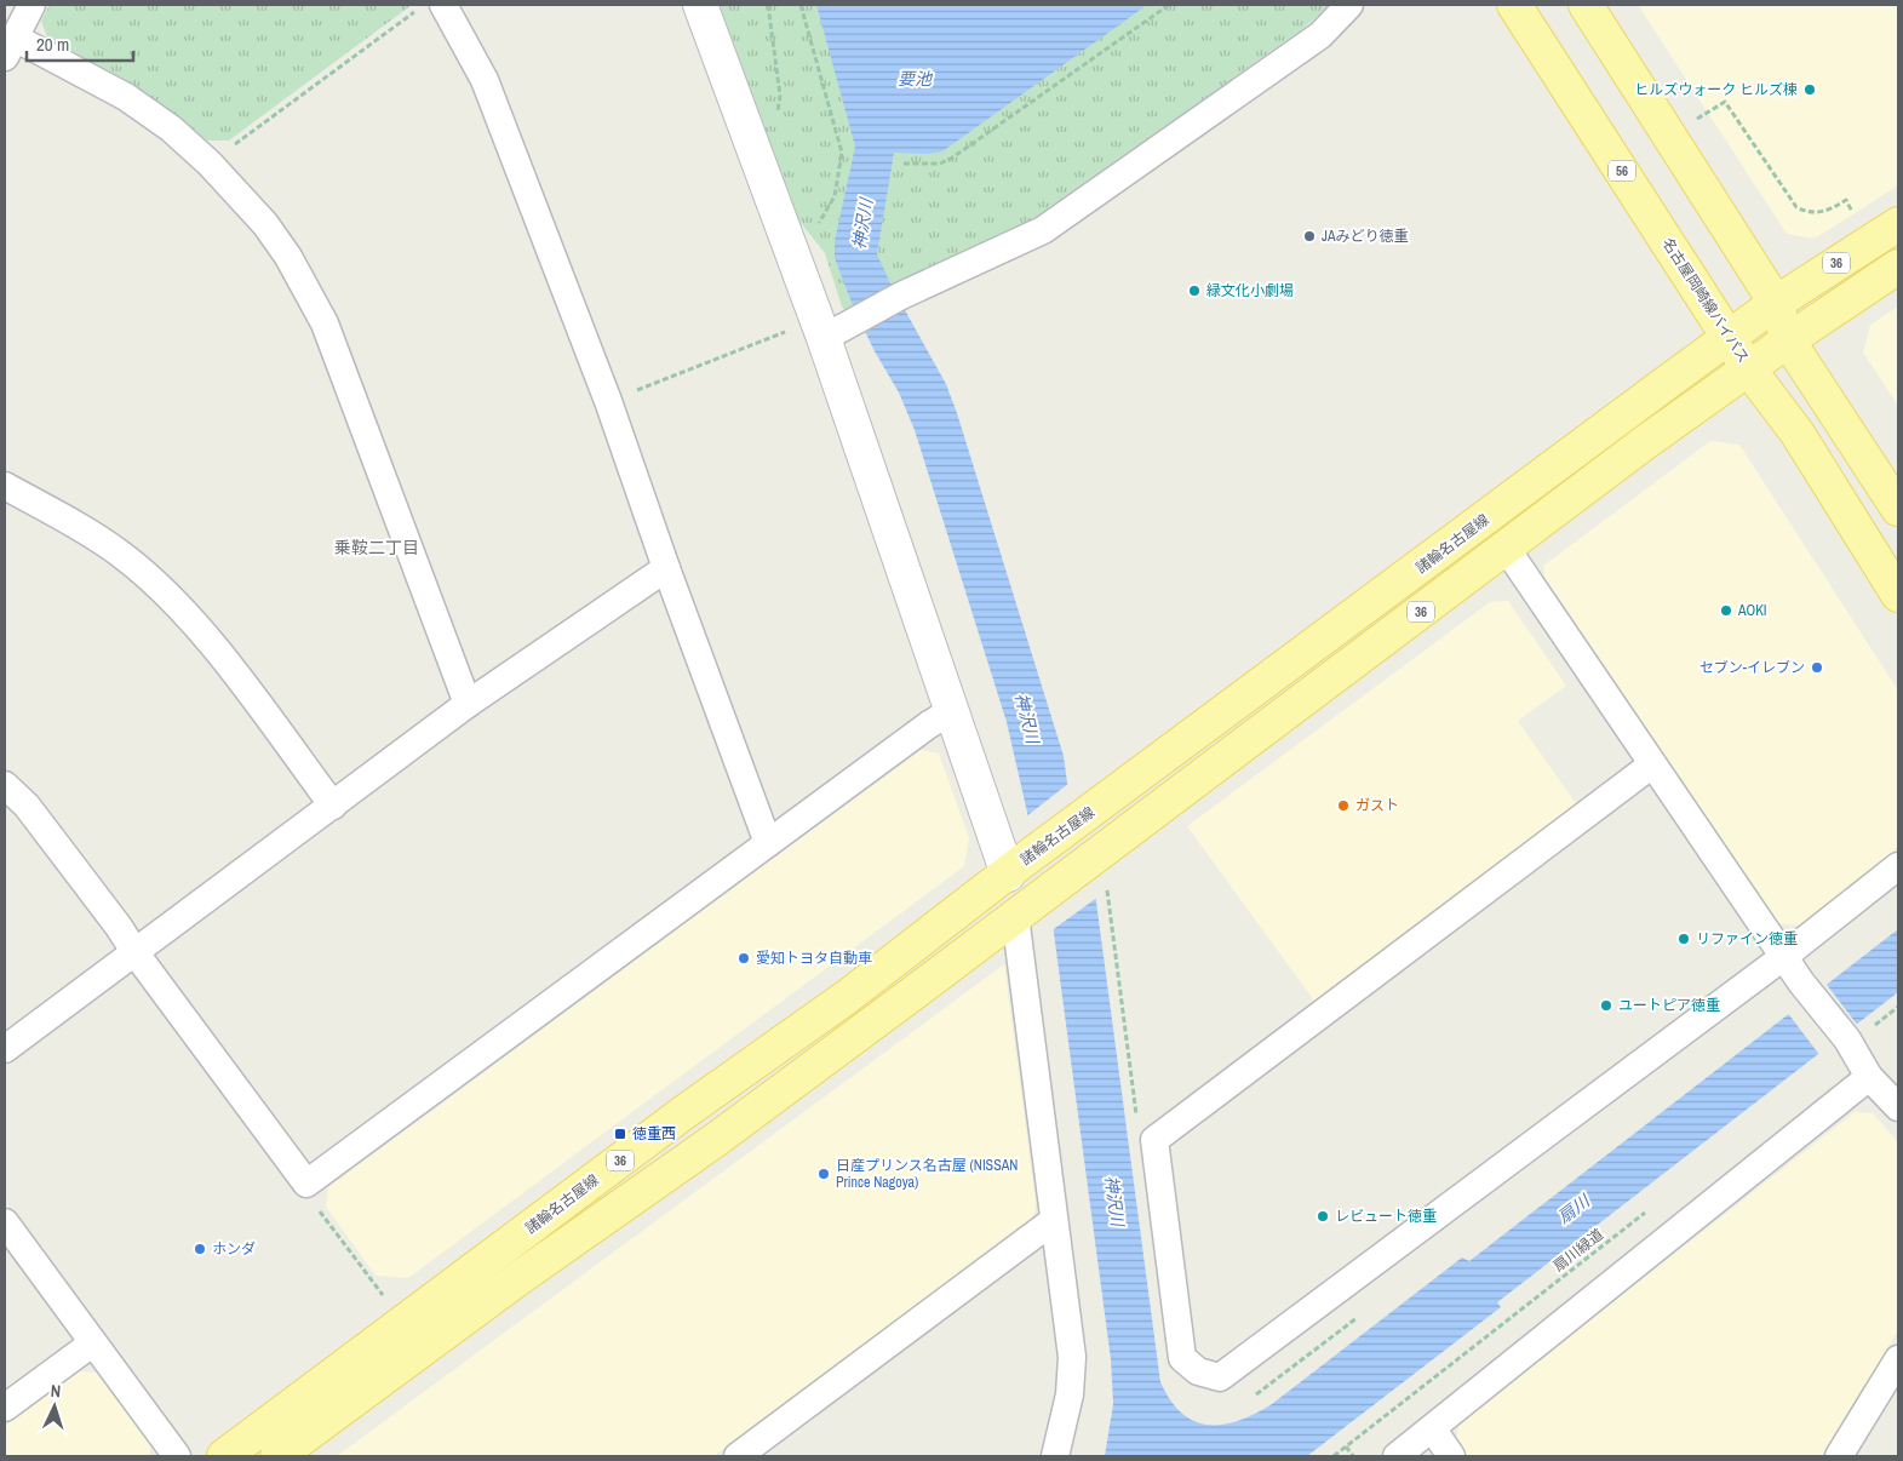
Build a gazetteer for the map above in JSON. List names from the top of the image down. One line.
{"streets":{"main road":["56","36","名古屋岡崎線バイパス","諸輪名古屋線"],"path":["扇川緑道"]},"crossings":[["36","名古屋岡崎線バイパス"],["名古屋岡崎線バイパス","諸輪名古屋線"]],"districts":["乗鞍二丁目"],"water":["要池","神沢川","扇川"],"places":{"other":["ヒルズウォーク ヒルズ棟","JAみどり徳重","緑文化小劇場","AOKI","セブン-イレブン","ガスト","リファイン徳重","愛知トヨタ自動車","ユートピア徳重","日産プリンス名古屋 (NISSAN Prince Nagoya)","レビュート徳重","ホンダ"],"transit":["徳重西"]},"scale_bar":"20 m","north":"top"}
